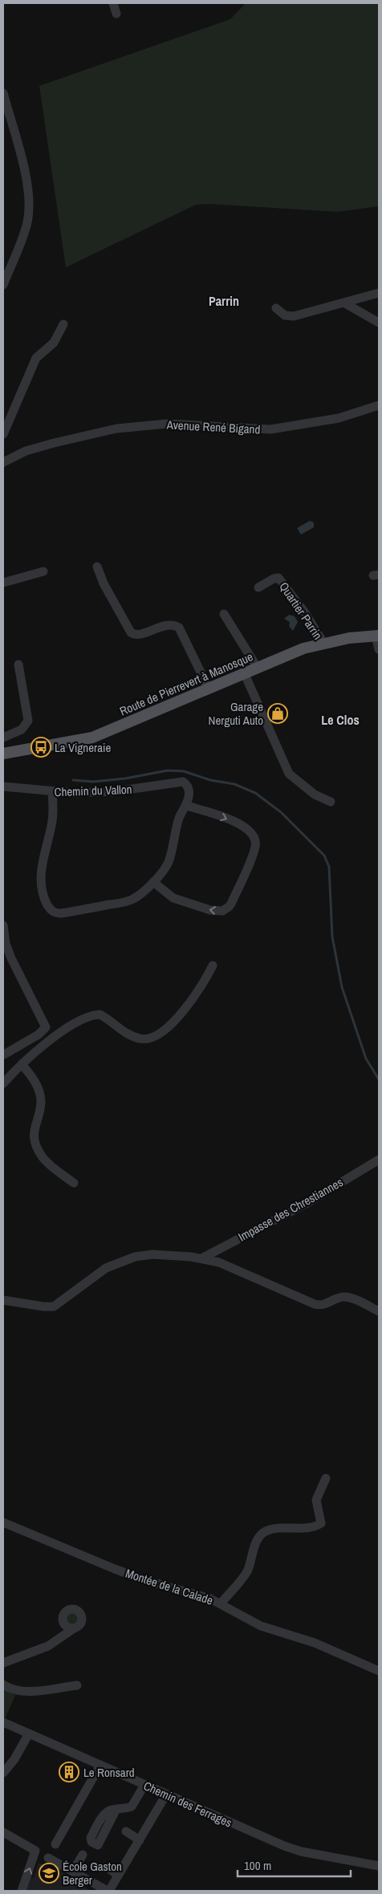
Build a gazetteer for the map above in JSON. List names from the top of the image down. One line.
{"streets":{"main road":["Route de Pierrevert à Manosque"],"street":["Avenue René Bigand","Quartier Parrin","Chemin du Vallon","Impasse des Chrestiannes","Montée de la Calade","Chemin des Ferrages"]},"crossings":[["Quartier Parrin","Route de Pierrevert à Manosque"]],"districts":["Parrin","Le Clos"],"places":{"shop":["Garage Nerguti Auto"],"bus stop":["La Vigneraie"],"building":["Le Ronsard"],"school or university":["École Gaston Berger"]},"scale_bar":"100 m"}
